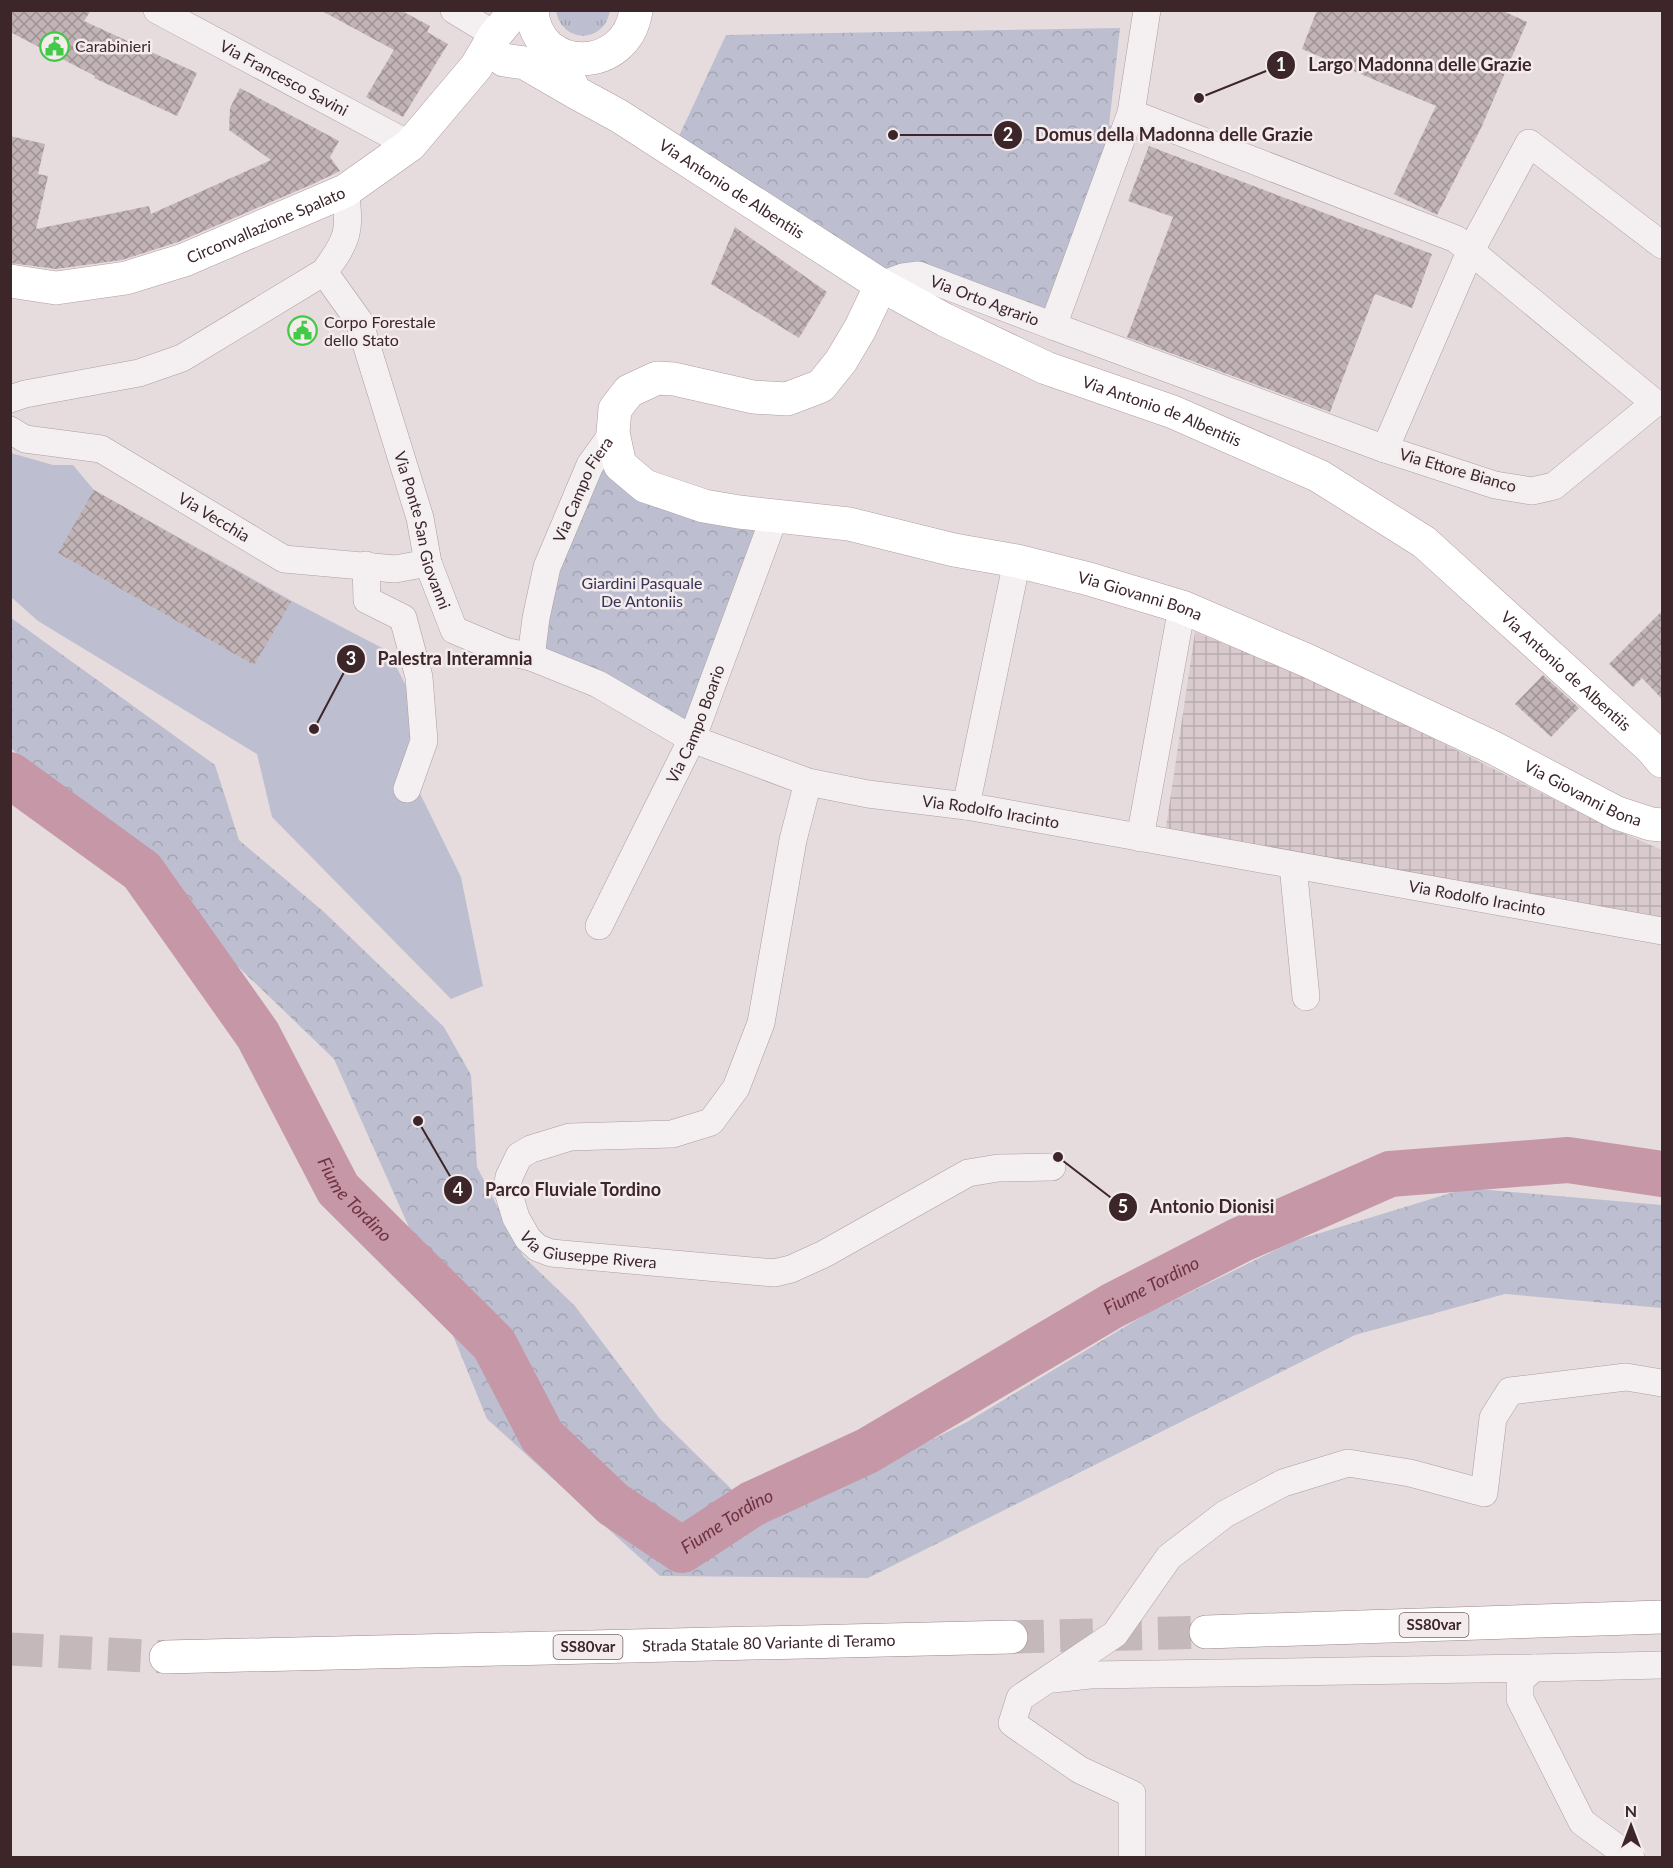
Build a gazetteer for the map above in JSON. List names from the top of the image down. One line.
{"streets":{"main road":["Via Antonio de Albentiis","Circonvallazione Spalato","Via Campo Fiera","Via Giovanni Bona","SS80var","Strada Statale 80 Variante di Teramo"],"street":["Via Francesco Savini","Via Orto Agrario","Via Ettore Bianco","Via Vecchia","Via Ponte San Giovanni","Via Campo Boario","Via Rodolfo Iracinto","Via Giuseppe Rivera"]},"crossings":[["Via Francesco Savini","Circonvallazione Spalato"],["Via Antonio de Albentiis","Circonvallazione Spalato"],["Via Antonio de Albentiis","Via Orto Agrario"],["Via Antonio de Albentiis","Via Campo Fiera"],["Via Orto Agrario","Via Ettore Bianco"],["Via Orto Agrario","Via Campo Fiera"],["Via Campo Fiera","Via Ponte San Giovanni"],["Via Campo Fiera","Via Giovanni Bona"],["Via Vecchia","Via Ponte San Giovanni"],["Via Ponte San Giovanni","Via Campo Boario"],["Via Ponte San Giovanni","Via Rodolfo Iracinto"],["Via Giovanni Bona","Via Campo Boario"],["Via Campo Boario","Via Rodolfo Iracinto"],["Via Rodolfo Iracinto","Via Giuseppe Rivera"]],"water":["Fiume Tordino"],"parks":["Giardini Pasquale De Antoniis"],"places":{"public building":["Carabinieri","Corpo Forestale dello Stato"],"other":["Largo Madonna delle Grazie","Domus della Madonna delle Grazie","Palestra Interamnia","Parco Fluviale Tordino","Antonio Dionisi"]},"north":"top"}
